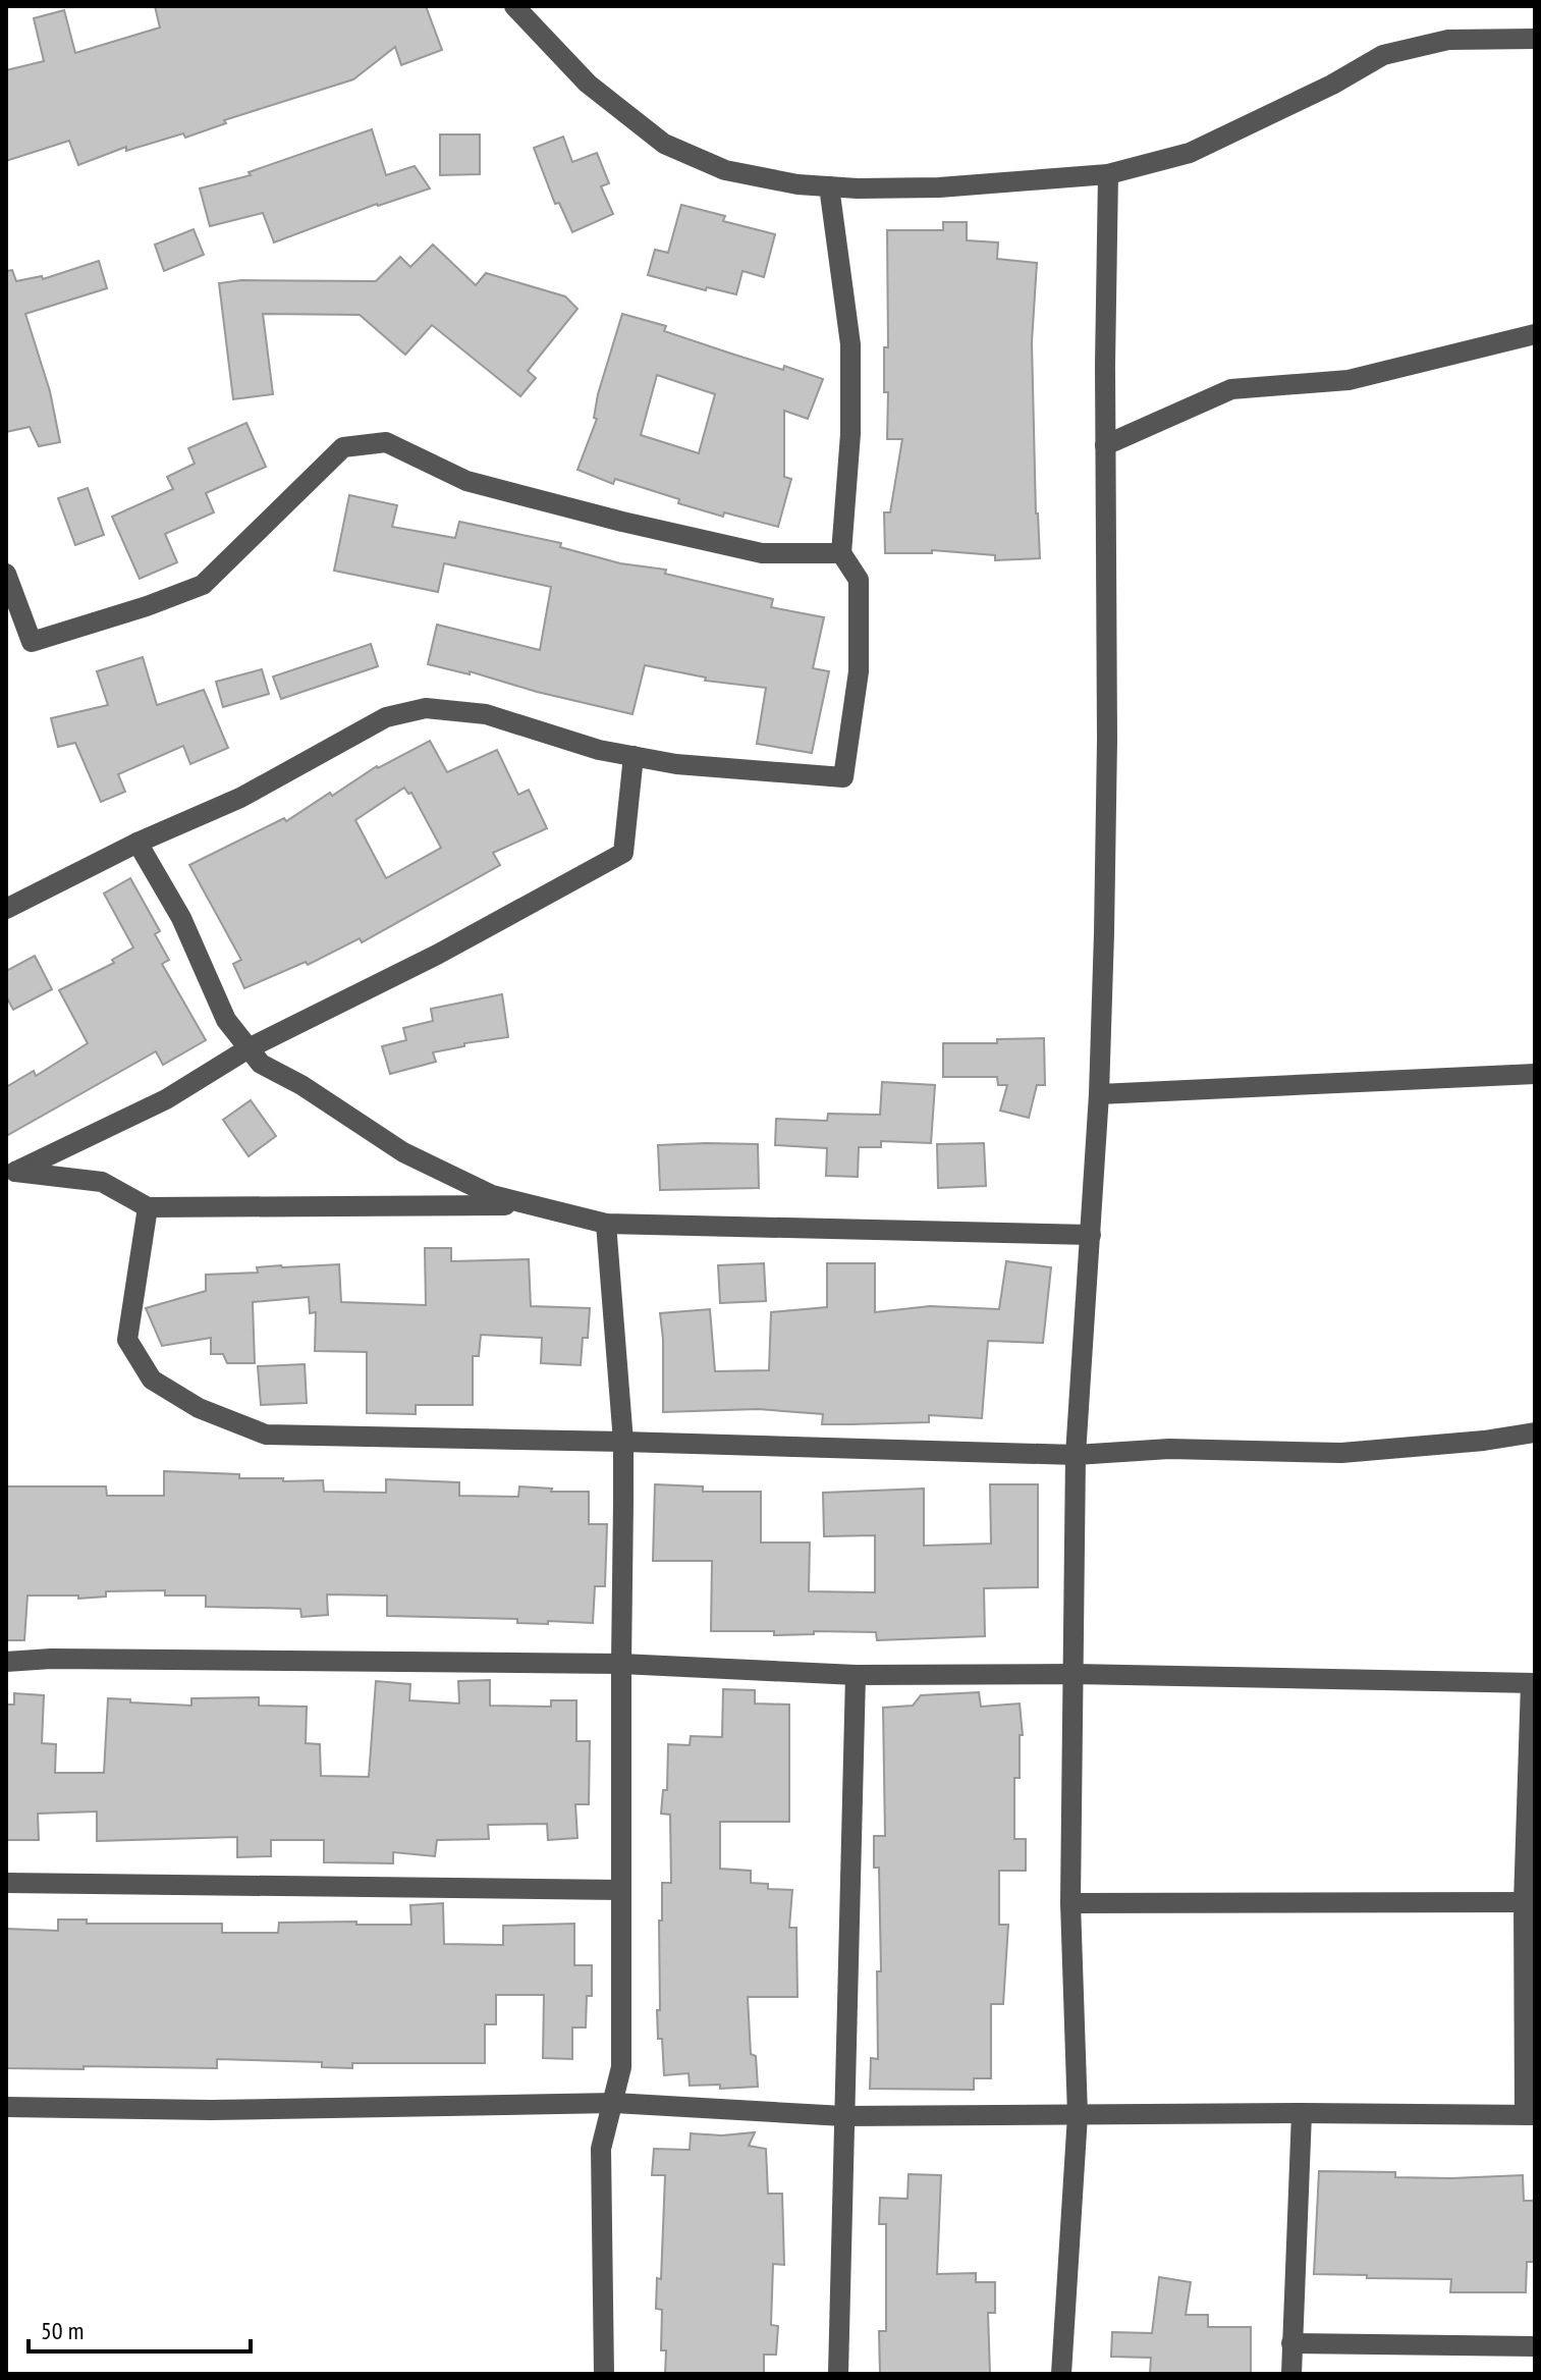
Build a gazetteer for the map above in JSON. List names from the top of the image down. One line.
{"scale_bar":"50 m"}
